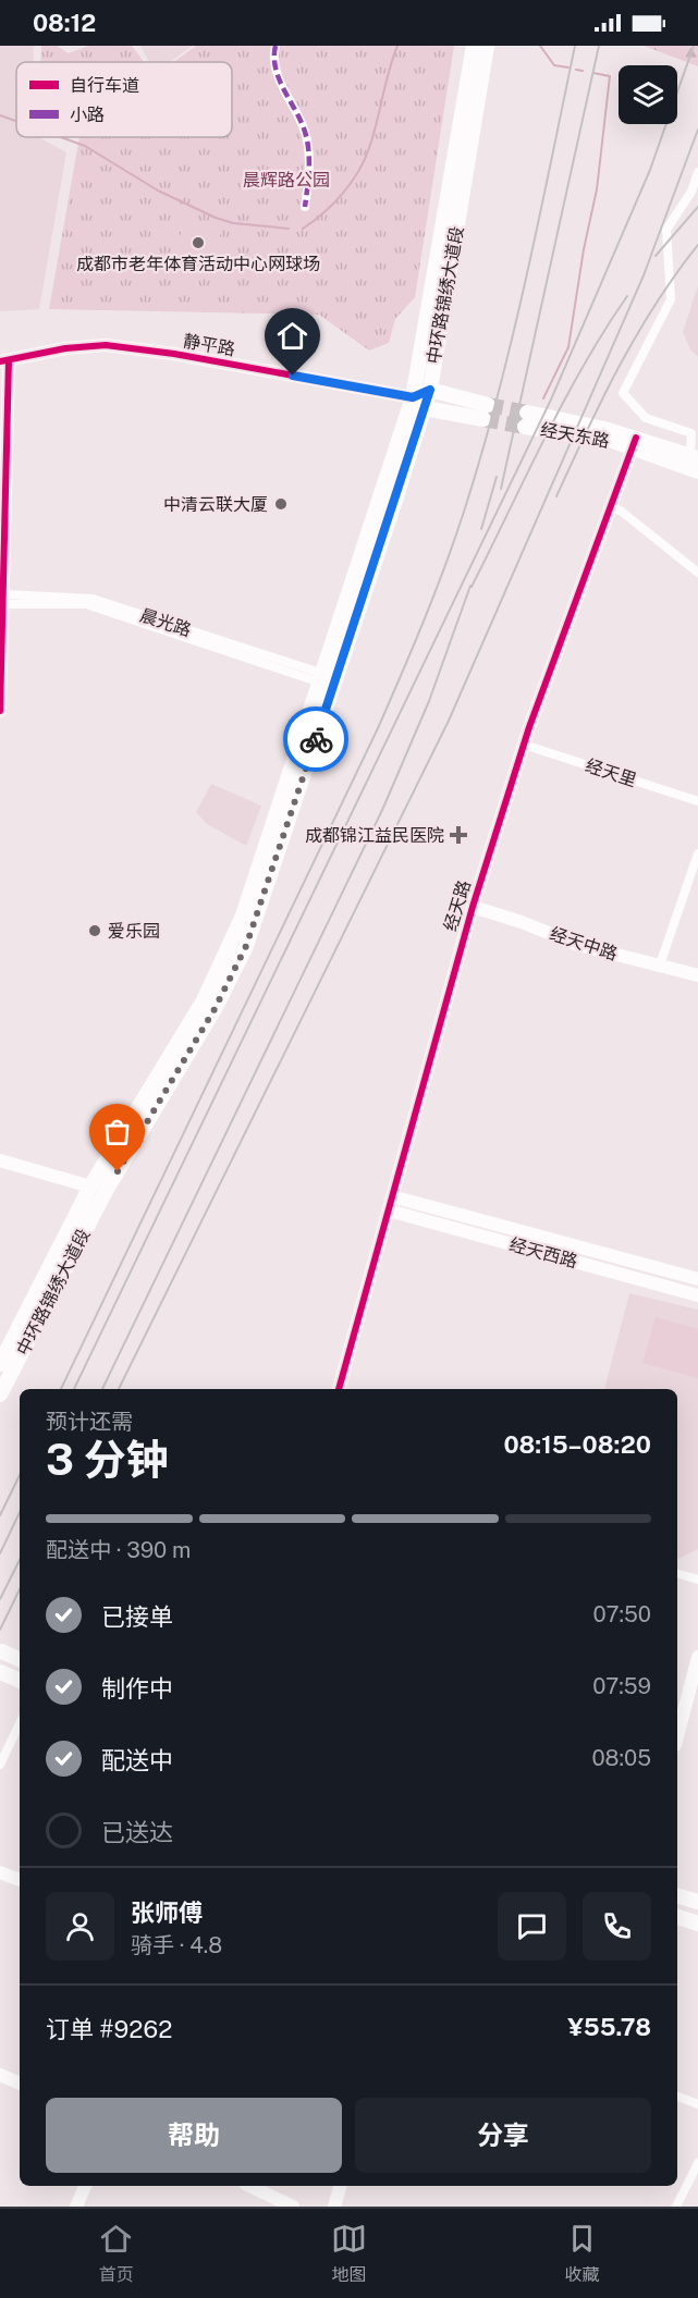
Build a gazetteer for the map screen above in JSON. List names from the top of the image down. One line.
{"streets":{"main road":["中环路锦绣大道段","经天东路"],"street":["静平路","晨光路","经天里","经天路","经天中路","经天西路"]},"crossings":[["中环路锦绣大道段","静平路"],["中环路锦绣大道段","晨光路"],["经天东路","经天路"],["经天里","经天路"],["经天路","经天中路"],["经天路","经天西路"]],"parks":["晨辉路公园"],"places":{"other":["成都市老年体育活动中心网球场","中清云联大厦","爱乐园"],"health":["成都锦江益民医院"]},"legend":["自行车道","小路"],"page":{"status":"08:12","heading":["3 分钟","预计还需","08:15–08:20"],"panel":["张师傅","骑手 · 4.8","订单 #9262","¥55.78"],"bar":"配送中 · 390 m","list":[["已接单","07:50"],["制作中","07:59"],["配送中","08:05"],"已送达"],"buttons":["帮助","分享"],"tabs":["首页","地图","收藏"]}}
